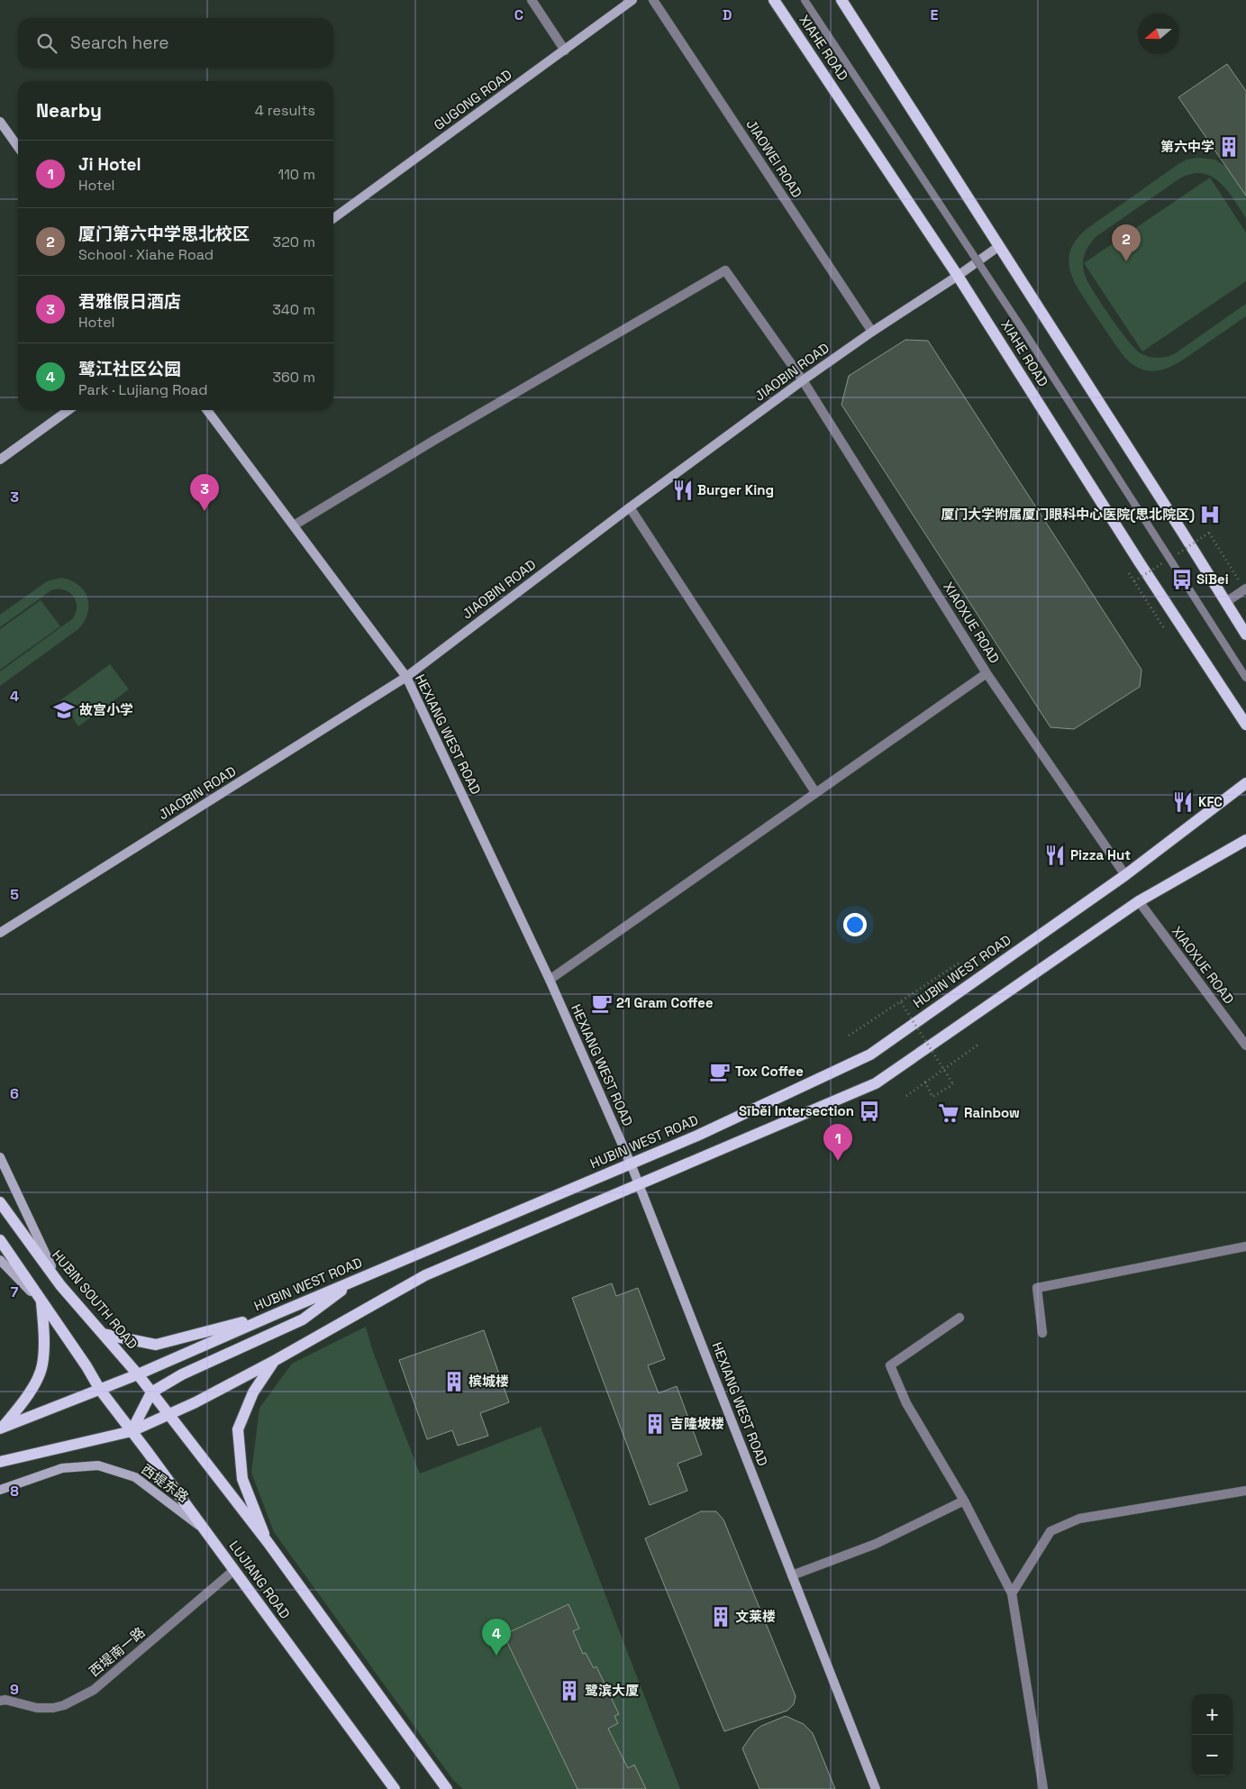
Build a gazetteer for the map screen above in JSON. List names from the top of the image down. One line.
{"streets":{"main road":["XIAHE ROAD","HUBIN WEST ROAD","HUBIN SOUTH ROAD","LUJIANG ROAD"],"street":["GUGONG ROAD","JIAOWEI ROAD","JIAOBIN ROAD","XIAOXUE ROAD","HEXIANG WEST ROAD","西堤东路","西堤南一路"]},"crossings":[["XIAHE ROAD","JIAOBIN ROAD"],["JIAOWEI ROAD","JIAOBIN ROAD"],["JIAOBIN ROAD","XIAOXUE ROAD"],["JIAOBIN ROAD","HEXIANG WEST ROAD"],["XIAOXUE ROAD","HEXIANG WEST ROAD"],["XIAOXUE ROAD","HUBIN WEST ROAD"],["HEXIANG WEST ROAD","HUBIN WEST ROAD"],["HUBIN WEST ROAD","HUBIN SOUTH ROAD"],["HUBIN WEST ROAD","LUJIANG ROAD"],["HUBIN SOUTH ROAD","LUJIANG ROAD"],["西堤东路","LUJIANG ROAD"],["LUJIANG ROAD","西堤南一路"]],"places":{"building":["第六中学","槟城楼","吉隆坡楼","文莱楼","鹭滨大厦"],"restaurant":["Burger King","KFC","Pizza Hut"],"hospital":["厦门大学附属厦门眼科中心医院(思北院区)"],"bus stop":["SiBei","Sībĕi Intersection"],"school or university":["故宫小学"],"cafe":["21 Gram Coffee","Tox Coffee"],"supermarket":["Rainbow"]},"north":"left","page":{"search":"Search here","heading":["Nearby","4 results"],"list":[{"mark":"1","name":"Ji Hotel","note":"Hotel","value":"110 m"},{"mark":"2","name":"厦门第六中学思北校区","note":"School · Xiahe Road","value":"320 m"},{"mark":"3","name":"君雅假日酒店","note":"Hotel","value":"340 m"},{"mark":"4","name":"鹭江社区公园","note":"Park · Lujiang Road","value":"360 m"}],"pins":["2","3","1","4"],"map_buttons":["+","−"]},"grid":{"columns":["C","D","E"],"rows":["3","4","5","6","7","8","9"]}}
